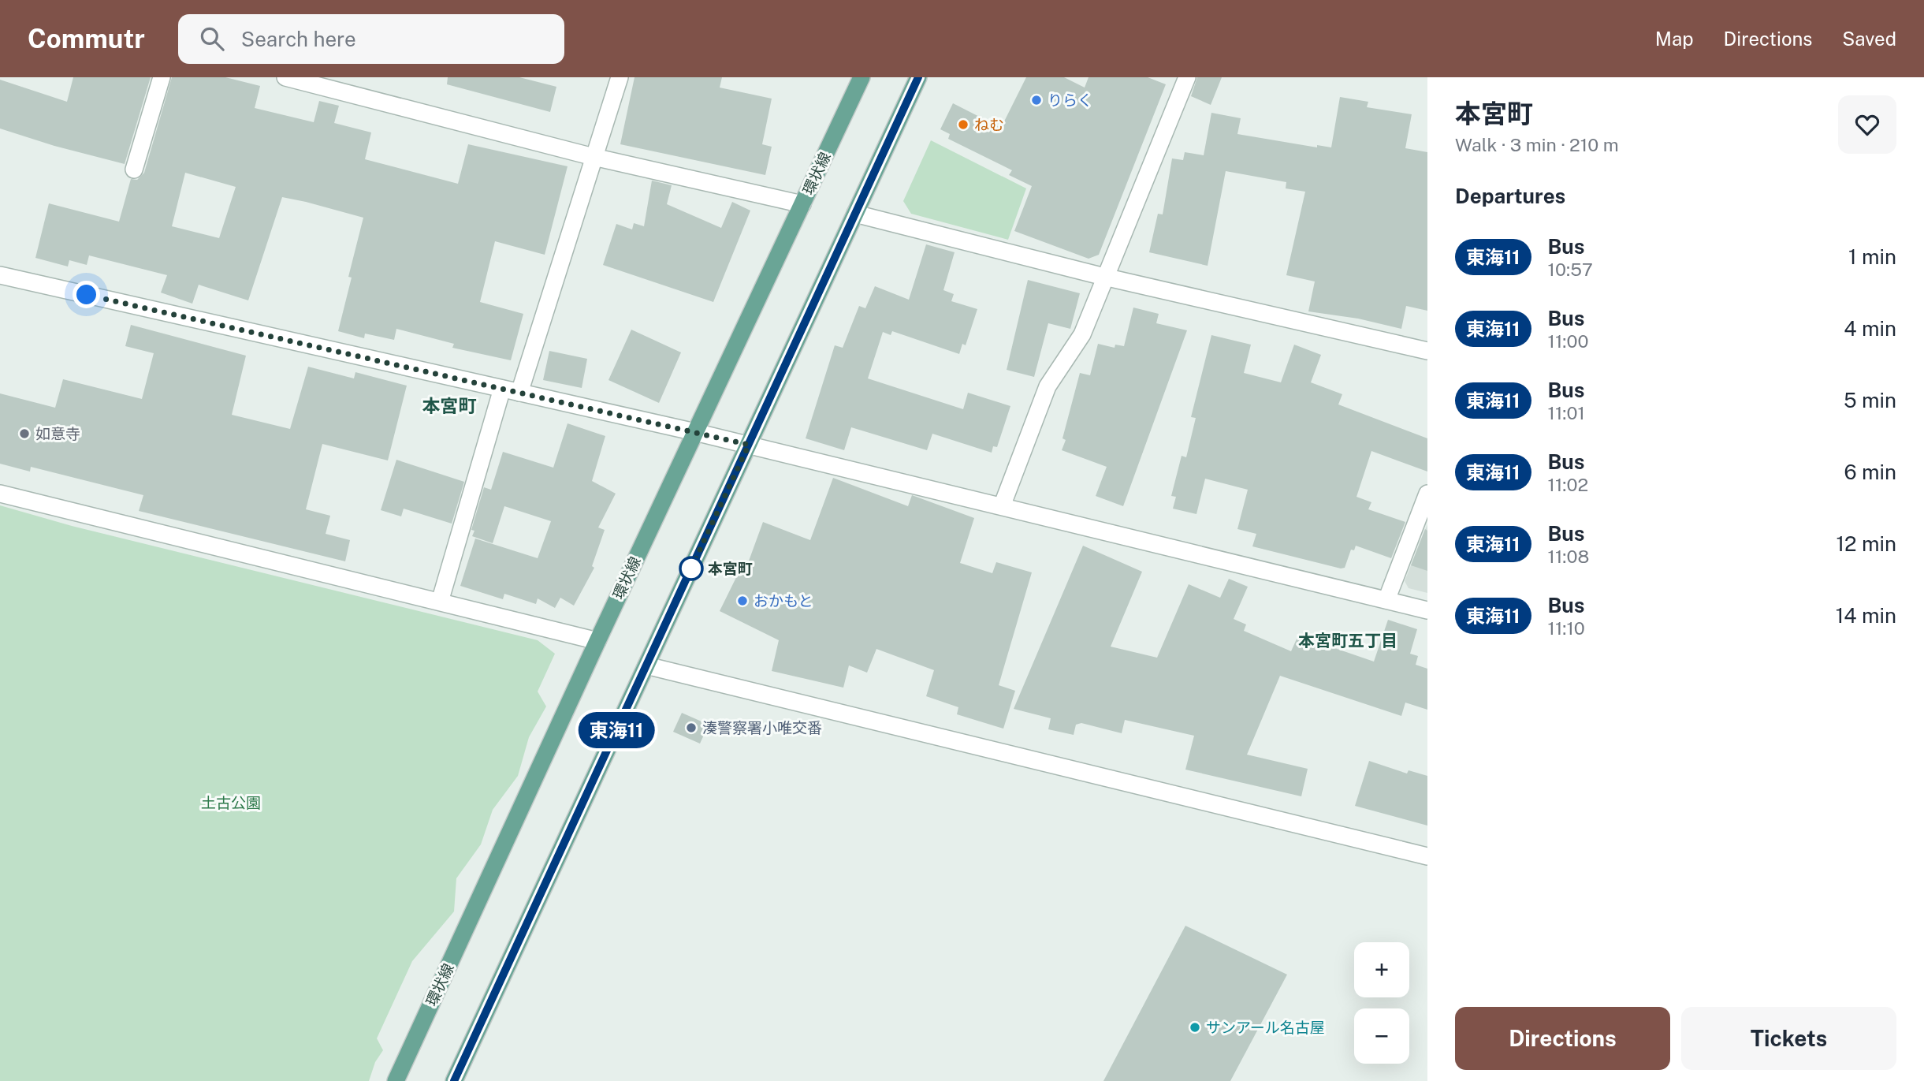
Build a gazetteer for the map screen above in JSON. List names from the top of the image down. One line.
{"streets":{"main road":["環状線"]},"districts":["本宮町","本宮町五丁目"],"parks":["土古公園"],"places":["りらく","ねむ","如意寺","本宮町","おかもと","湊警察署小唯交番","サンアール名古屋"],"lines":["bus line 東海11"],"page":{"header":"Commutr","search":"Search here","nav":["Map","Directions","Saved"],"on_map":"東海11","heading":[["本宮町","Walk · 3 min · 210 m"],"Departures"],"list":[{"mark":"東海11","name":"Bus","note":"10:57","value":"1 min"},{"mark":"東海11","name":"Bus","note":"11:00","value":"4 min"},{"mark":"東海11","name":"Bus","note":"11:01","value":"5 min"},{"mark":"東海11","name":"Bus","note":"11:02","value":"6 min"},{"mark":"東海11","name":"Bus","note":"11:08","value":"12 min"},{"mark":"東海11","name":"Bus","note":"11:10","value":"14 min"}],"map_buttons":["+","−"],"buttons":["Directions","Tickets"]}}
